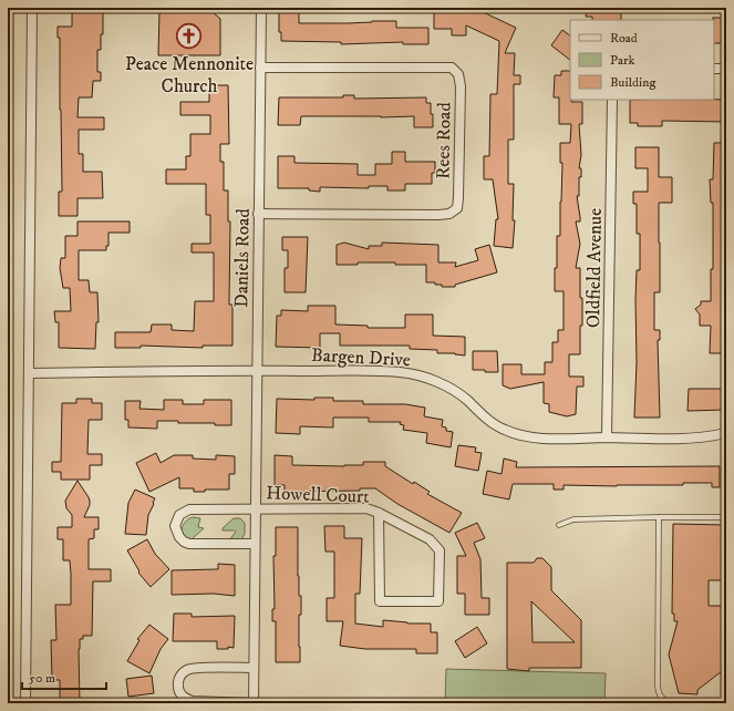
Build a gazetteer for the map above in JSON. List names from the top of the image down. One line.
{"streets":{"street":["Rees Road","Daniels Road","Oldfield Avenue","Bargen Drive","Howell Court"]},"crossings":[["Rees Road","Daniels Road"],["Daniels Road","Bargen Drive"],["Daniels Road","Howell Court"],["Oldfield Avenue","Bargen Drive"]],"places":{"church":["Peace Mennonite Church"]},"legend":["Road","Park","Building"],"scale_bar":"50 m"}
